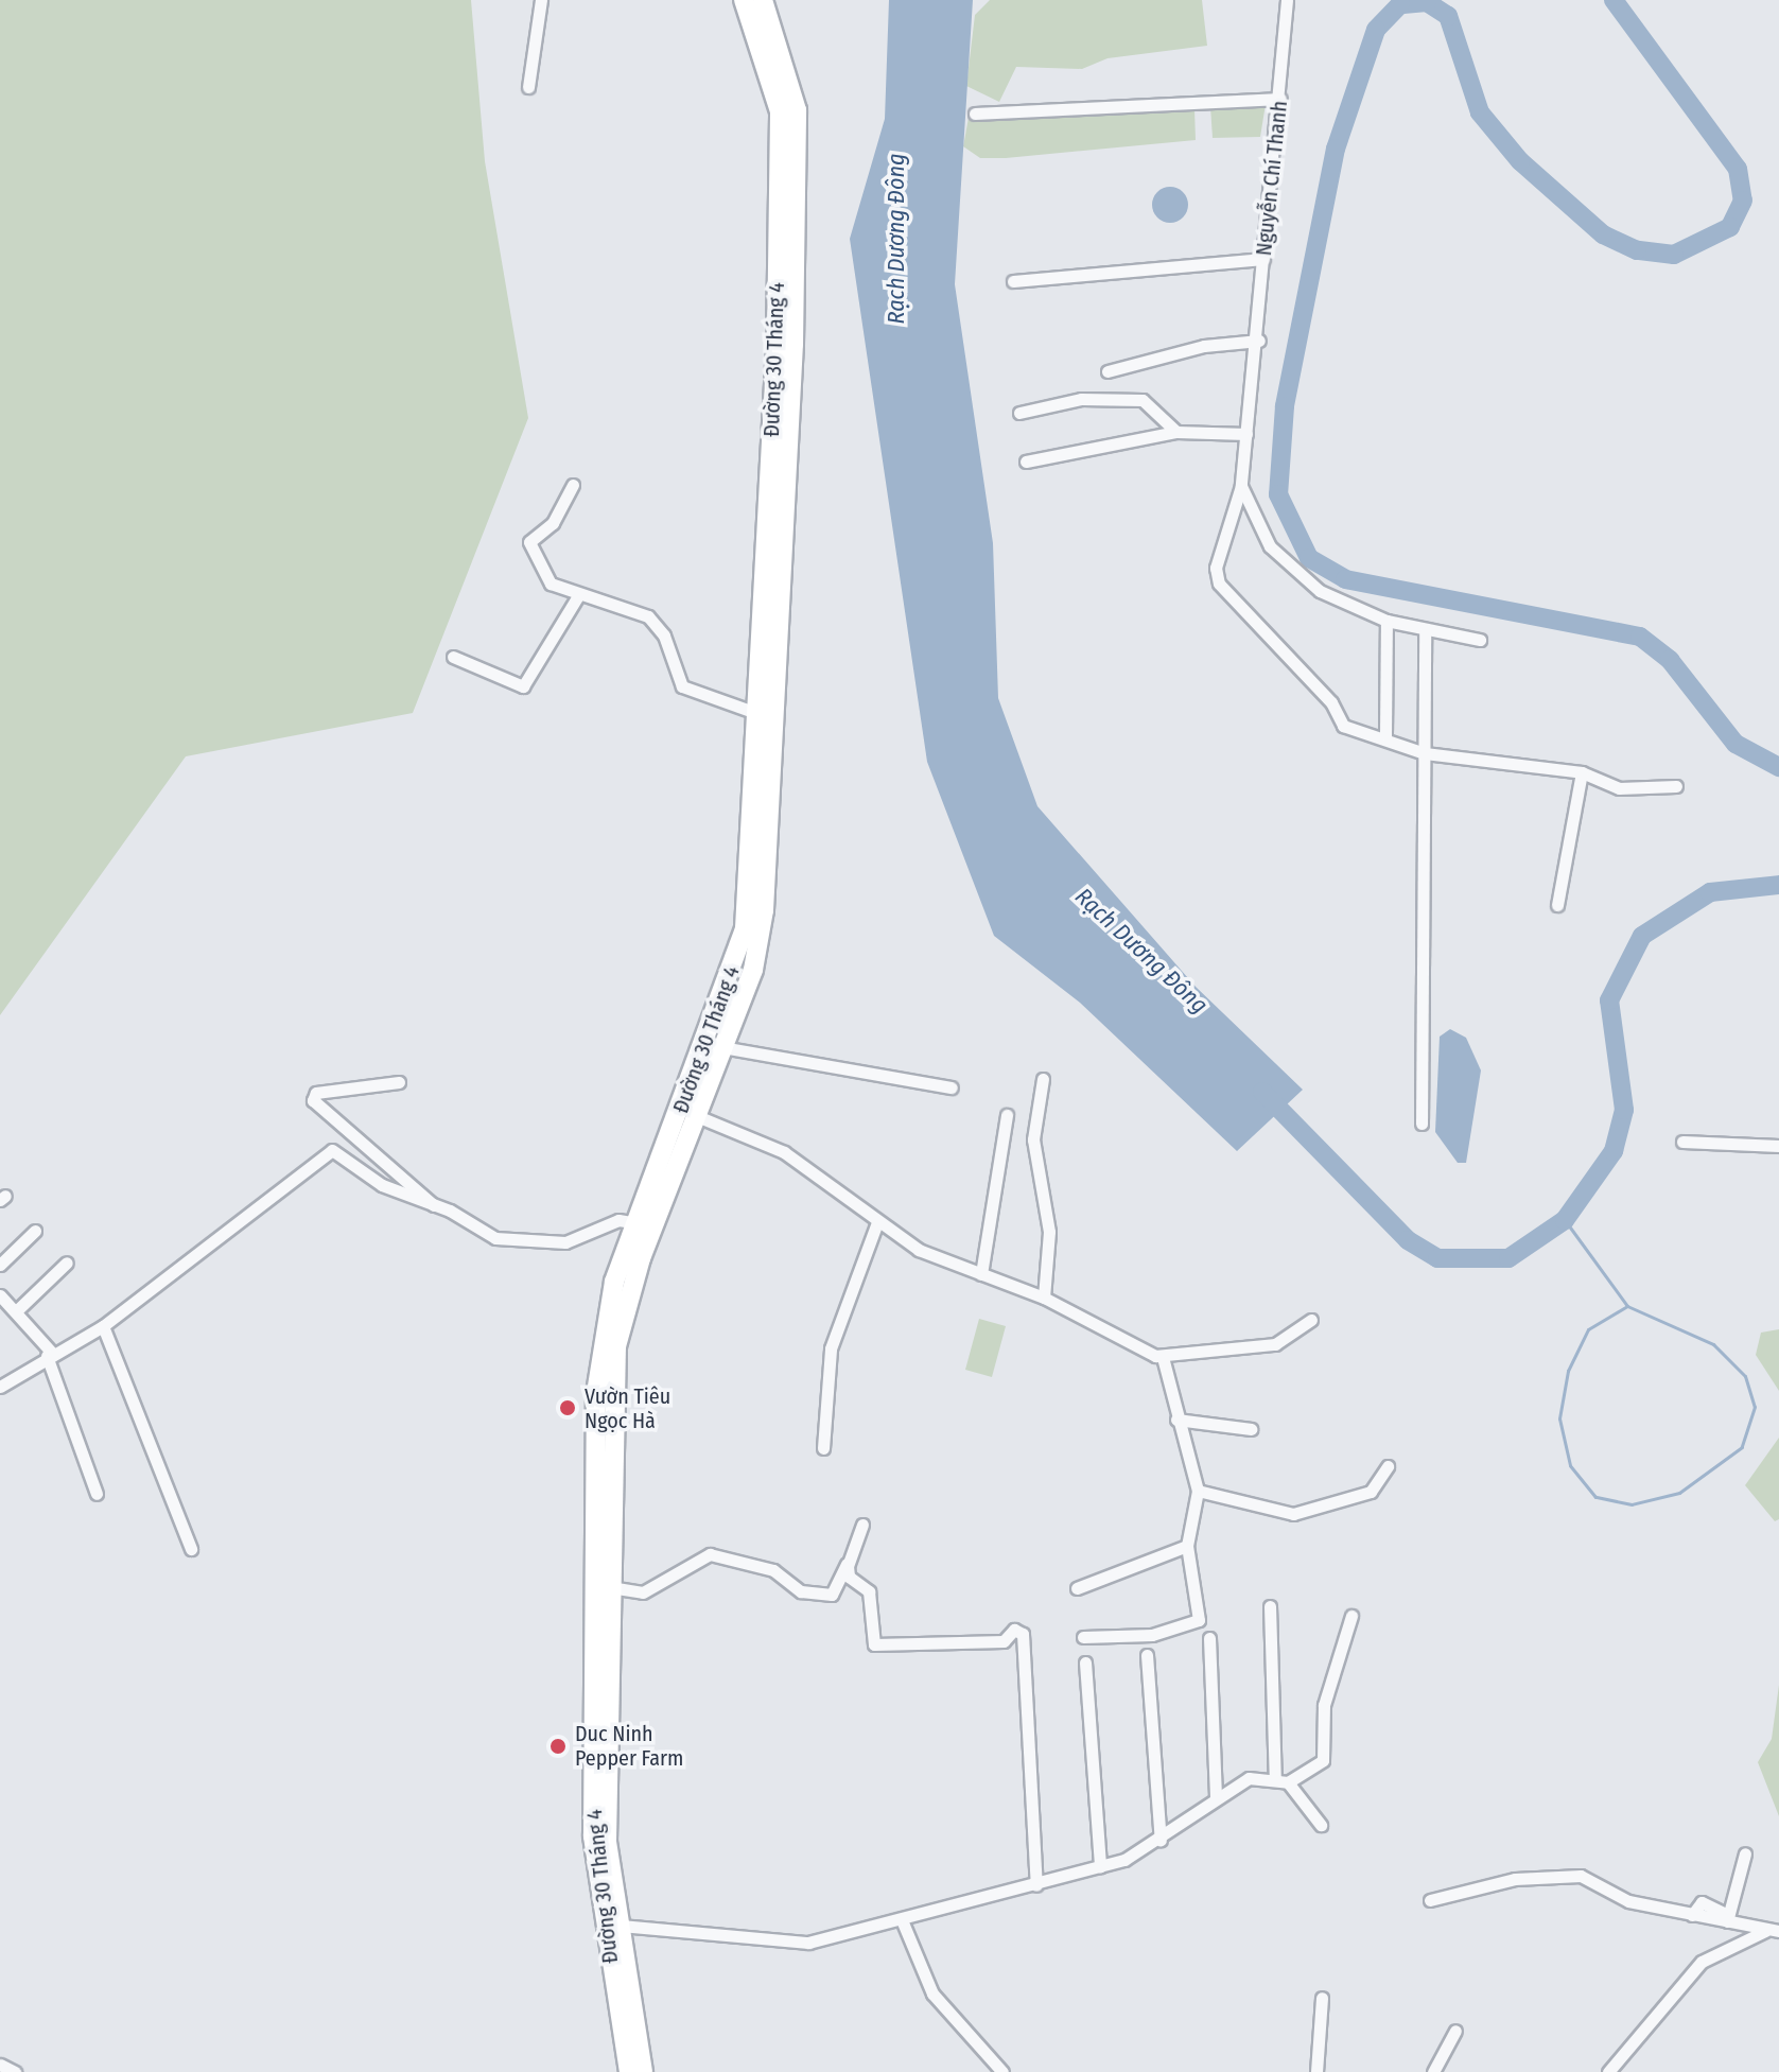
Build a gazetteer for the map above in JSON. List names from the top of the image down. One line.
{"streets":{"main road":["Đường 30 Tháng 4"],"street":["Nguyễn Chí Thanh"]},"water":["Rạch Dương Đông"],"places":["Vườn Tiêu Ngọc Hà","Duc Ninh Pepper Farm"]}
